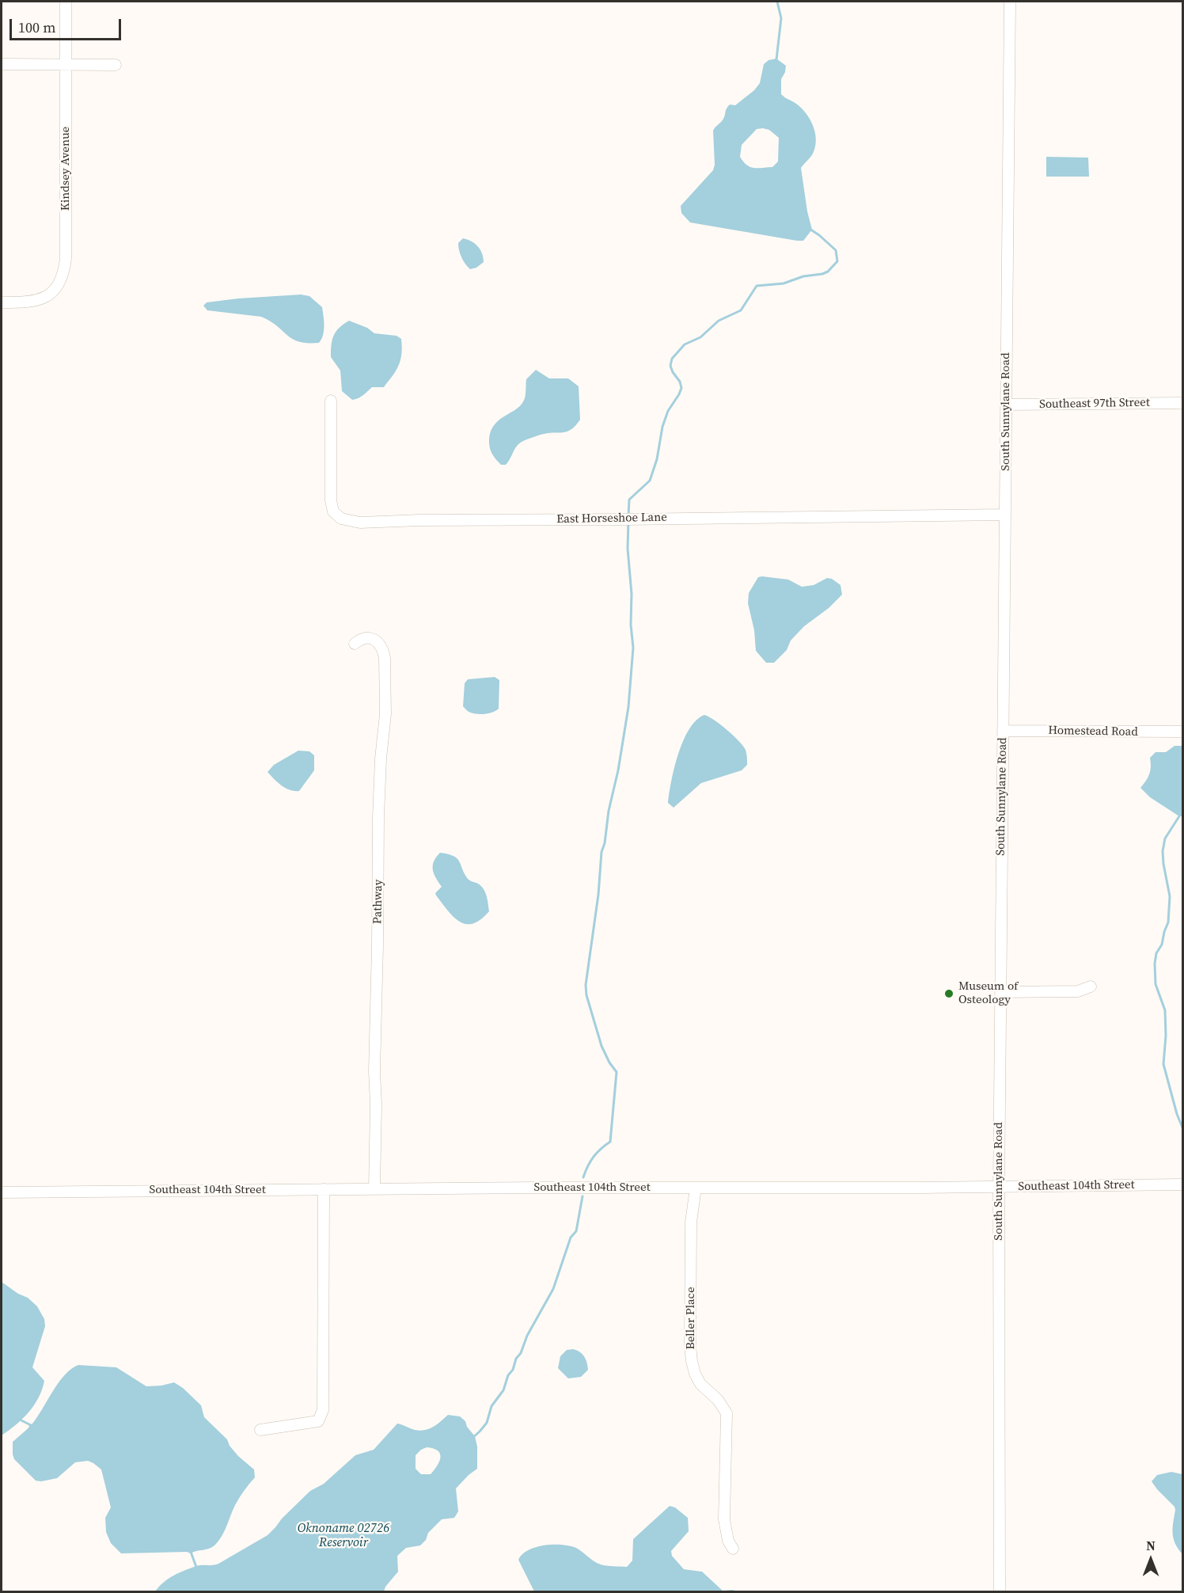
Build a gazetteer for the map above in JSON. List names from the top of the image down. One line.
{"streets":{"street":["Kindsey Avenue","Southeast 97th Street","South Sunnylane Road","East Horseshoe Lane","Homestead Road","Pathway","Southeast 104th Street","Beller Place"]},"crossings":[["Southeast 97th Street","South Sunnylane Road"],["South Sunnylane Road","East Horseshoe Lane"],["South Sunnylane Road","Homestead Road"],["South Sunnylane Road","Southeast 104th Street"],["Pathway","Southeast 104th Street"],["Southeast 104th Street","Beller Place"]],"water":["Oknoname 02726 Reservoir"],"places":["Museum of Osteology"],"scale_bar":"100 m","north":"top"}
